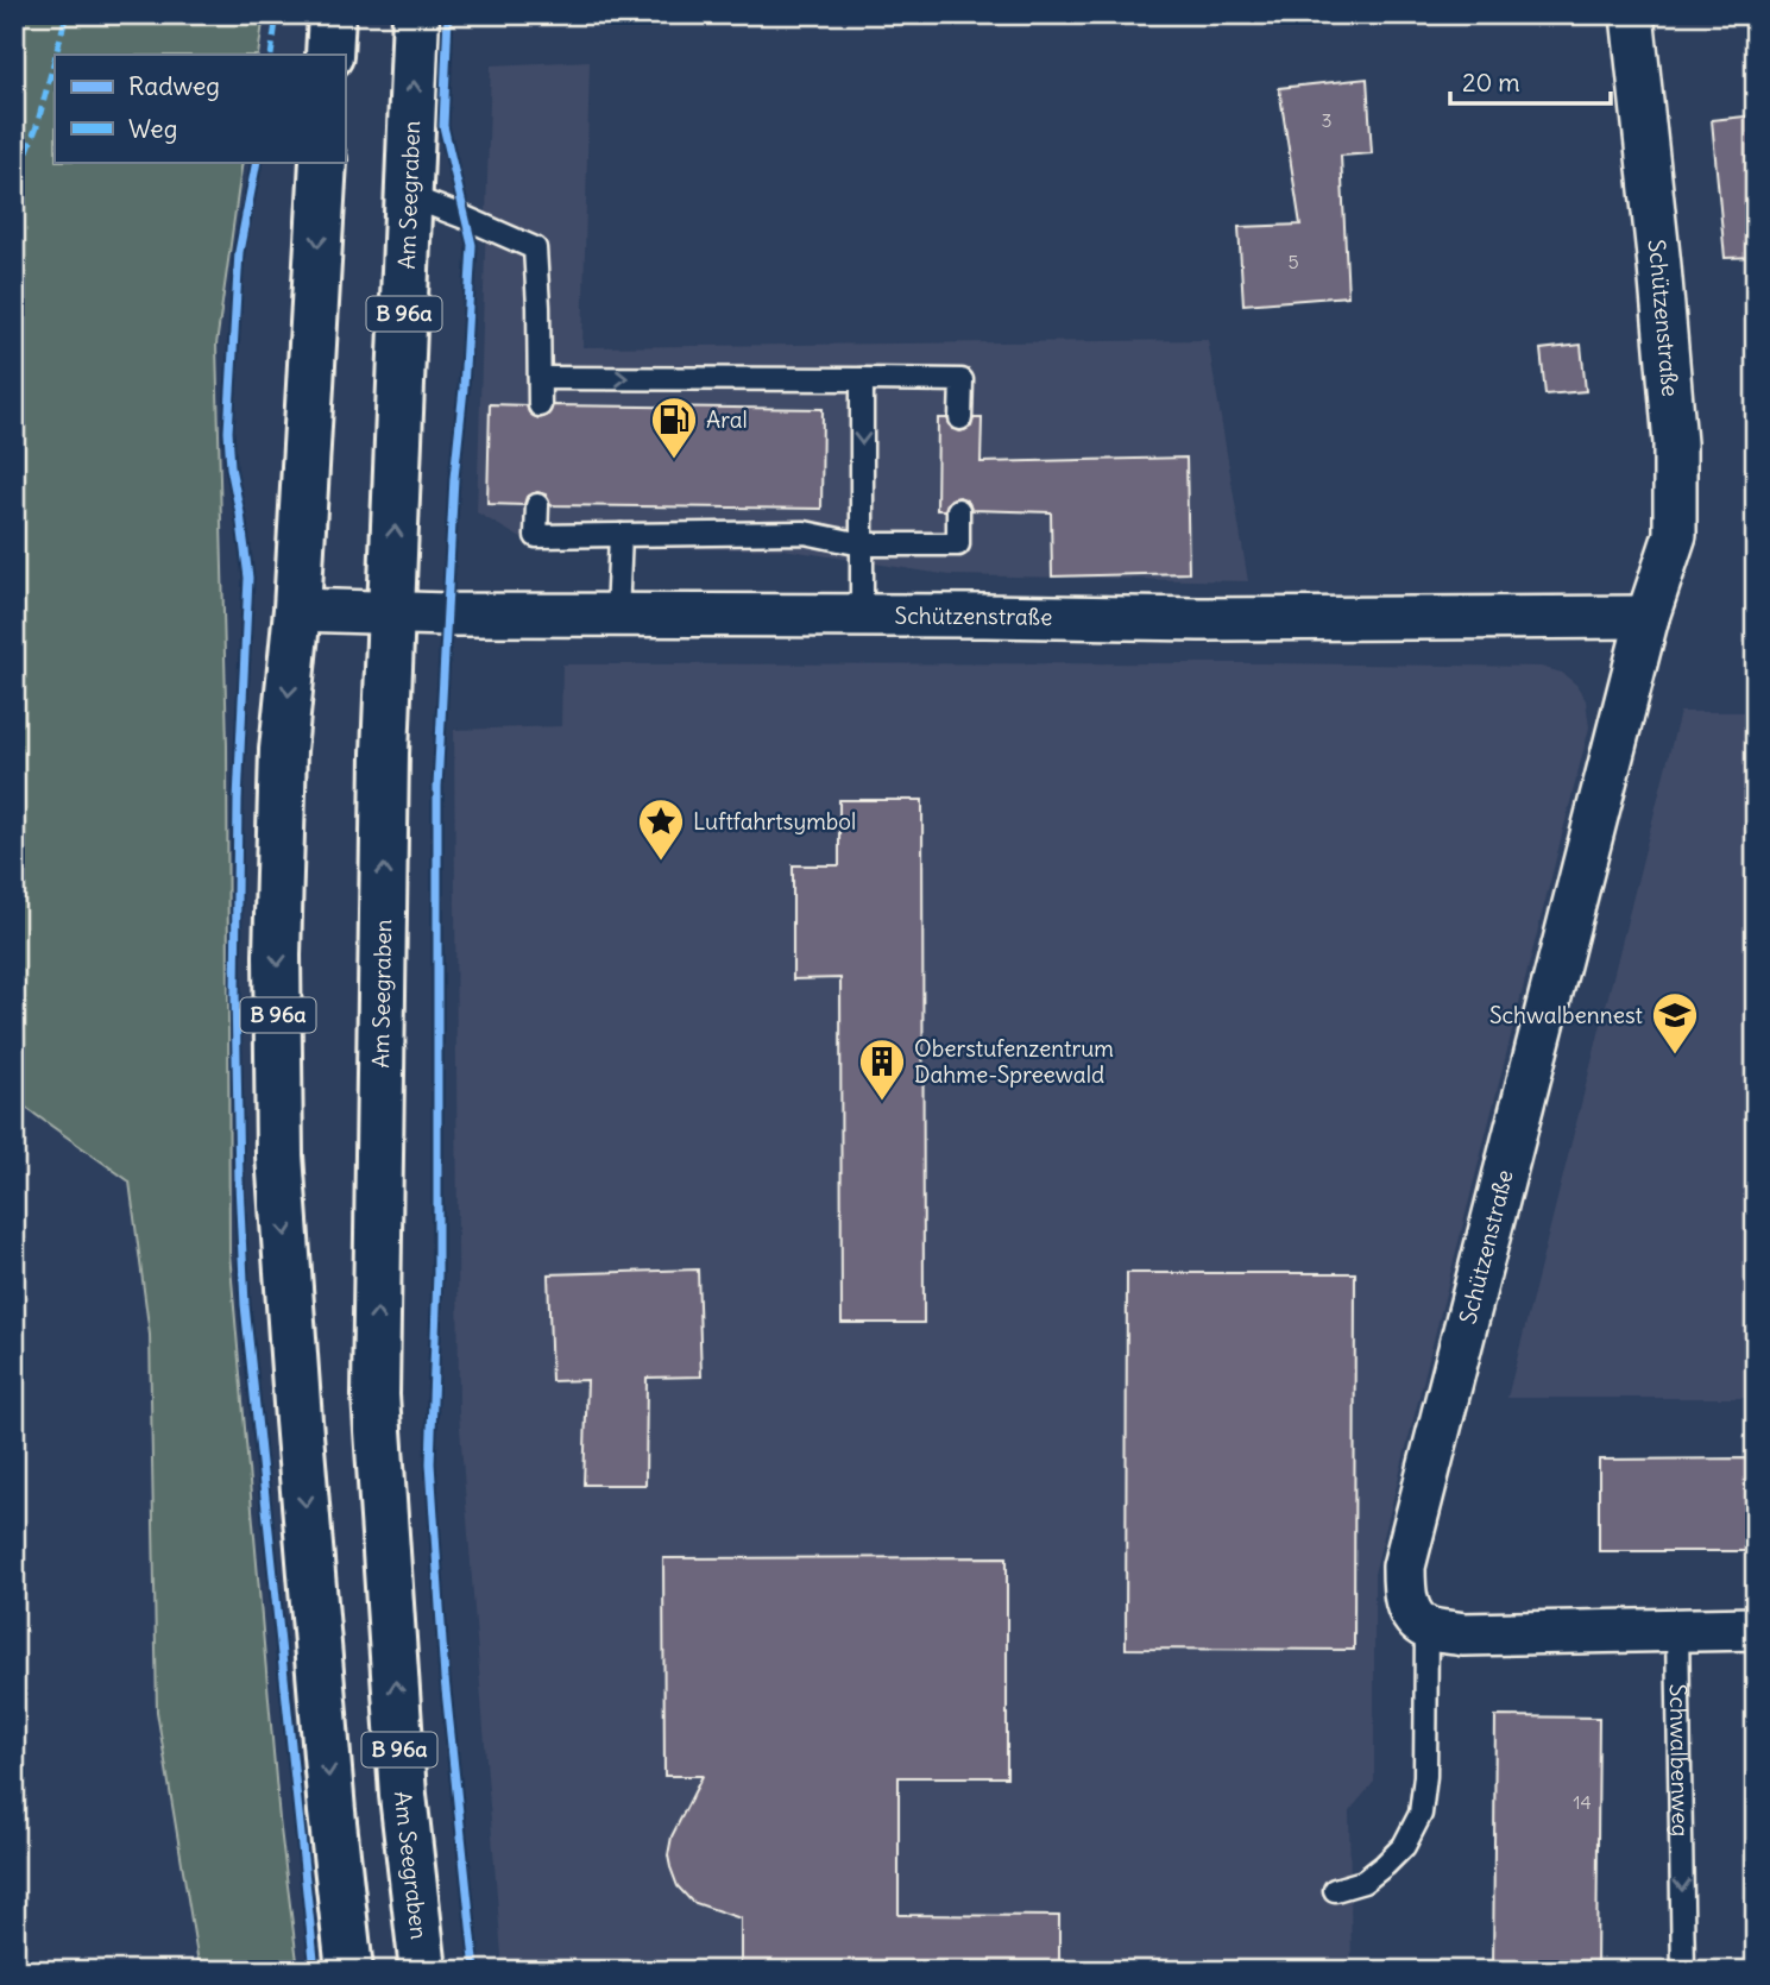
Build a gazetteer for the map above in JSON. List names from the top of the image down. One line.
{"streets":{"main road":["Am Seegraben","B 96a"],"street":["Schützenstraße"],"lane":["Schwalbenweg"]},"crossings":[["Am Seegraben","Schützenstraße"],["B 96a","Schützenstraße"]],"one_way":["Schwalbenweg"],"places":{"fuel station":["Aral"],"place":["Luftfahrtsymbol"],"school or university":["Schwalbennest"],"building":["Oberstufenzentrum Dahme-Spreewald"]},"house_numbers":["3","5","14"],"legend":["Radweg","Weg"],"scale_bar":"20 m"}
